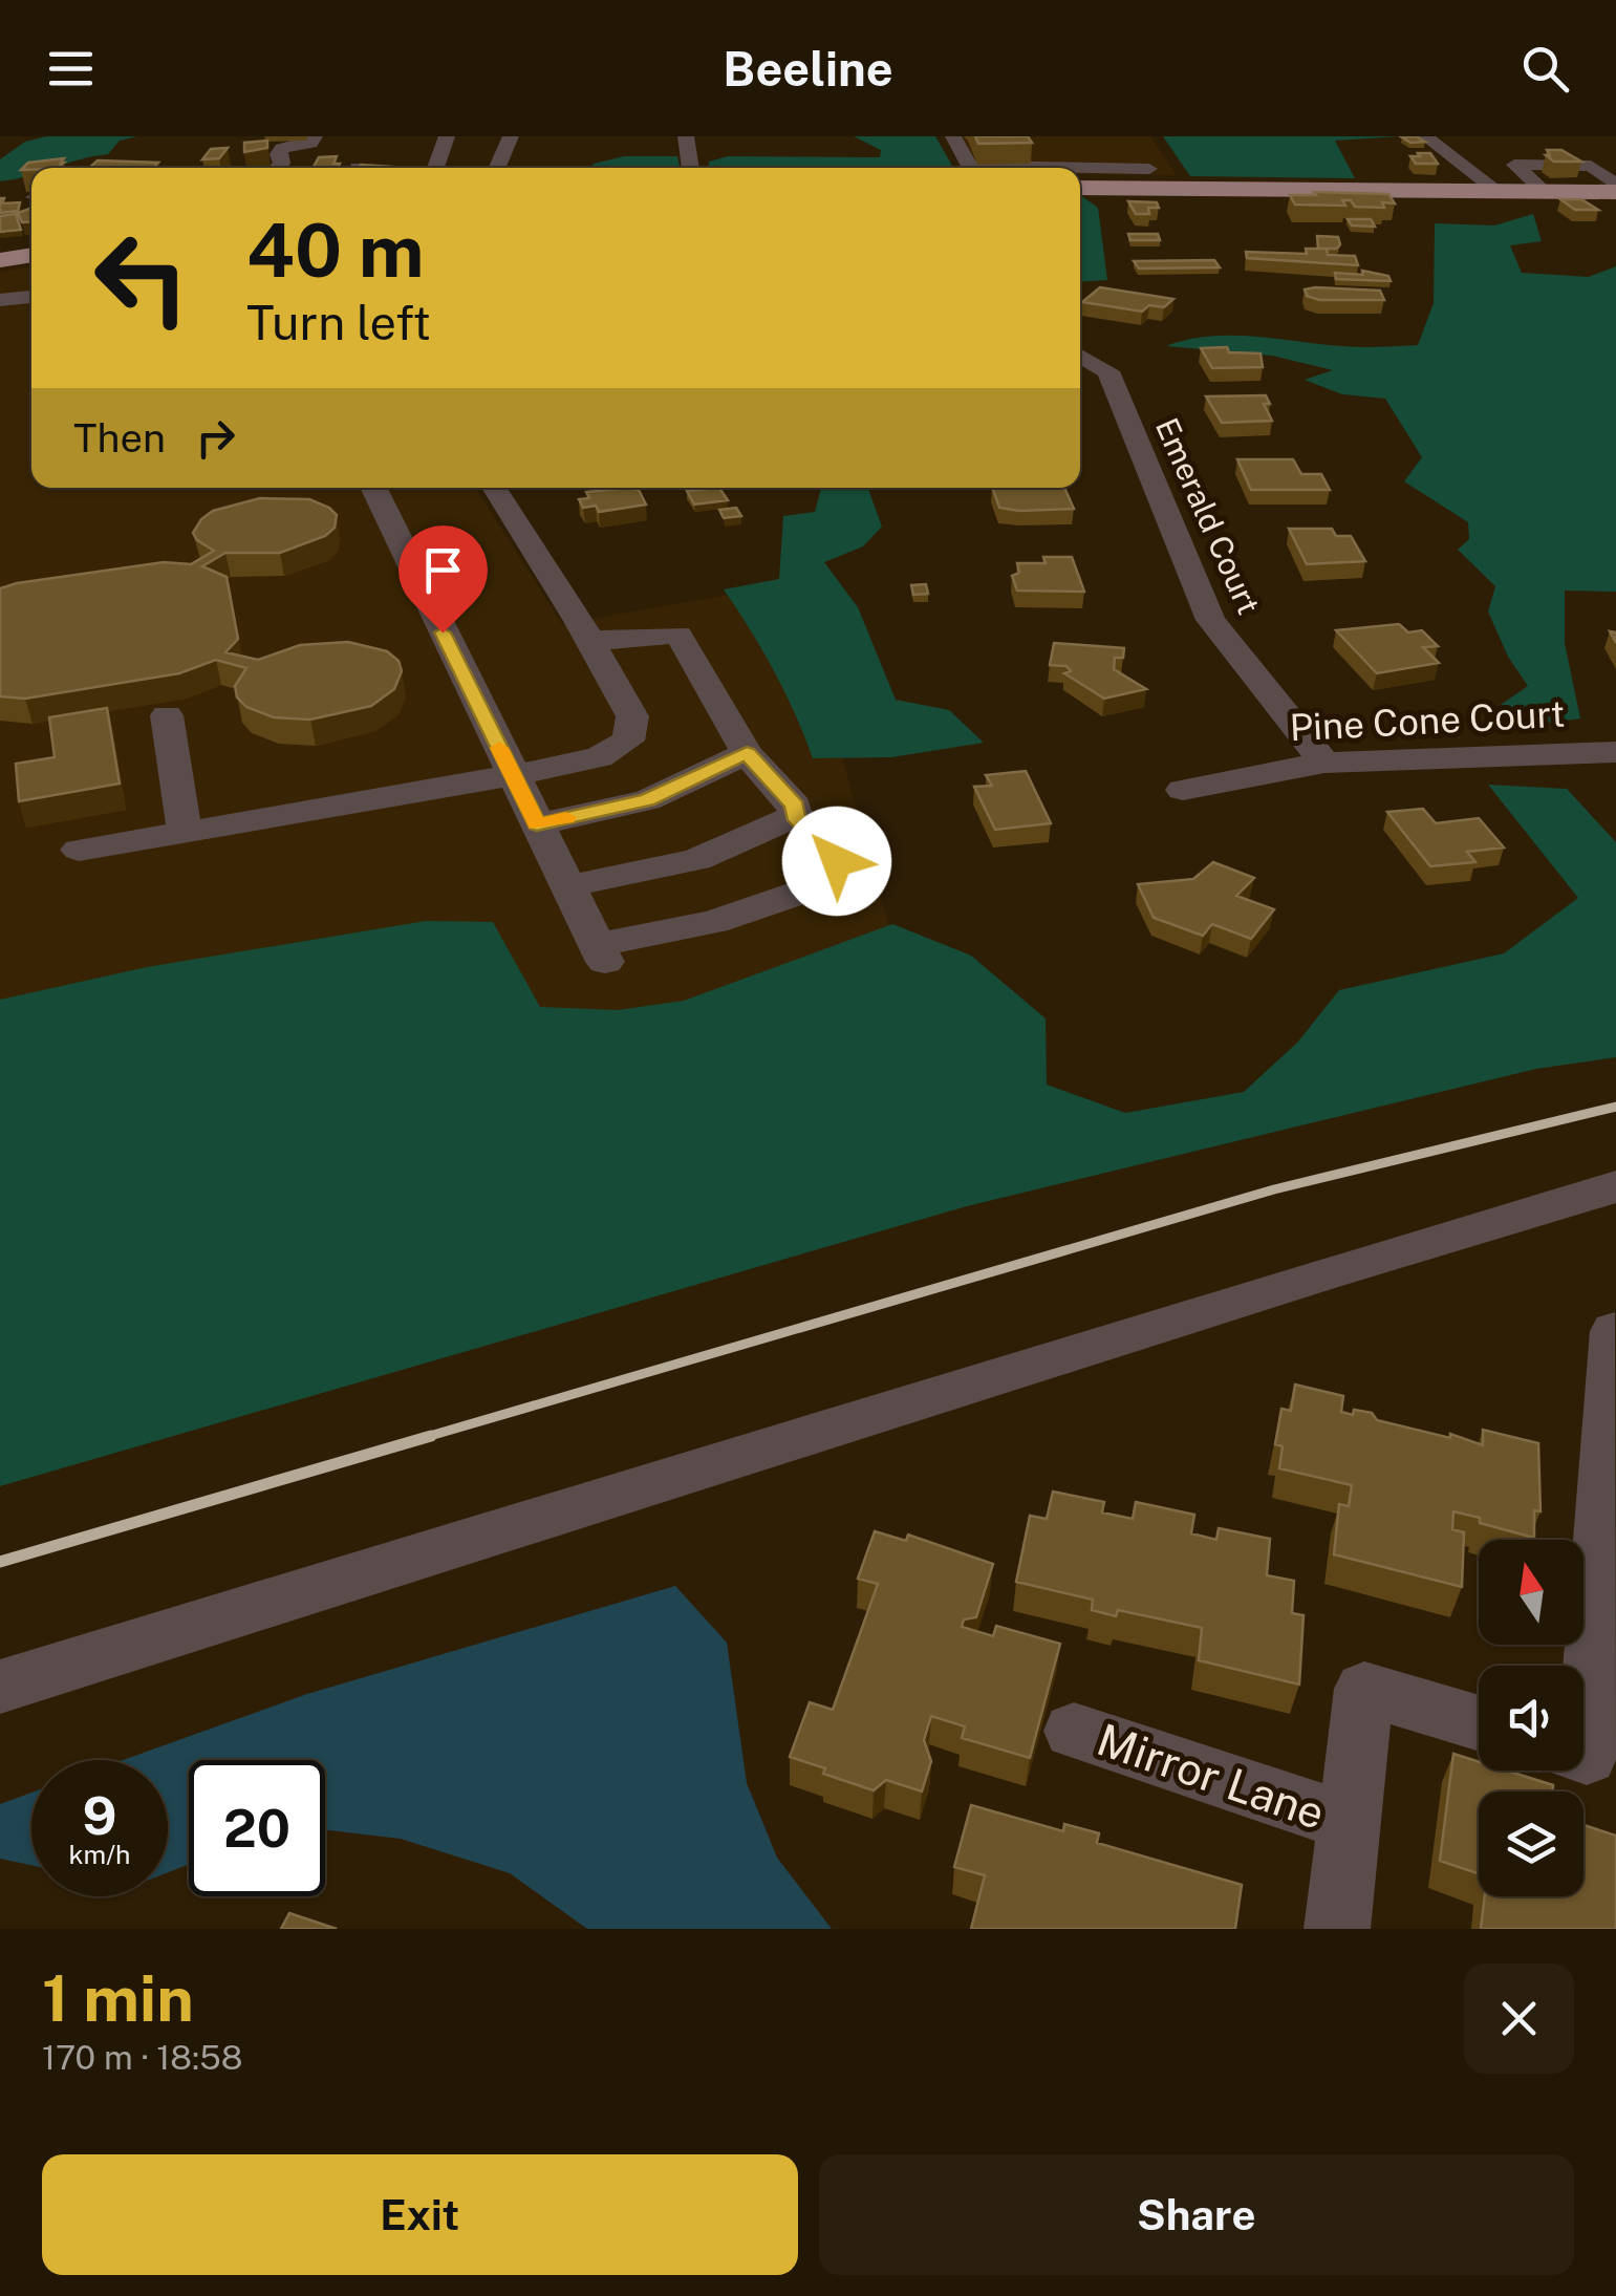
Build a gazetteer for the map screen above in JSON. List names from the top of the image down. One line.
{"streets":{"street":["Emerald Court","Pine Cone Court","Mirror Lane"]},"crossings":[["Emerald Court","Pine Cone Court"]],"north":"top","page":{"header":"Beeline","turn":["40 m","Turn left"],"then":"Then","speed":"9 km/h","limit":"20","heading":["1 min","170 m · 18:58"],"buttons":["Exit","Share"]}}
